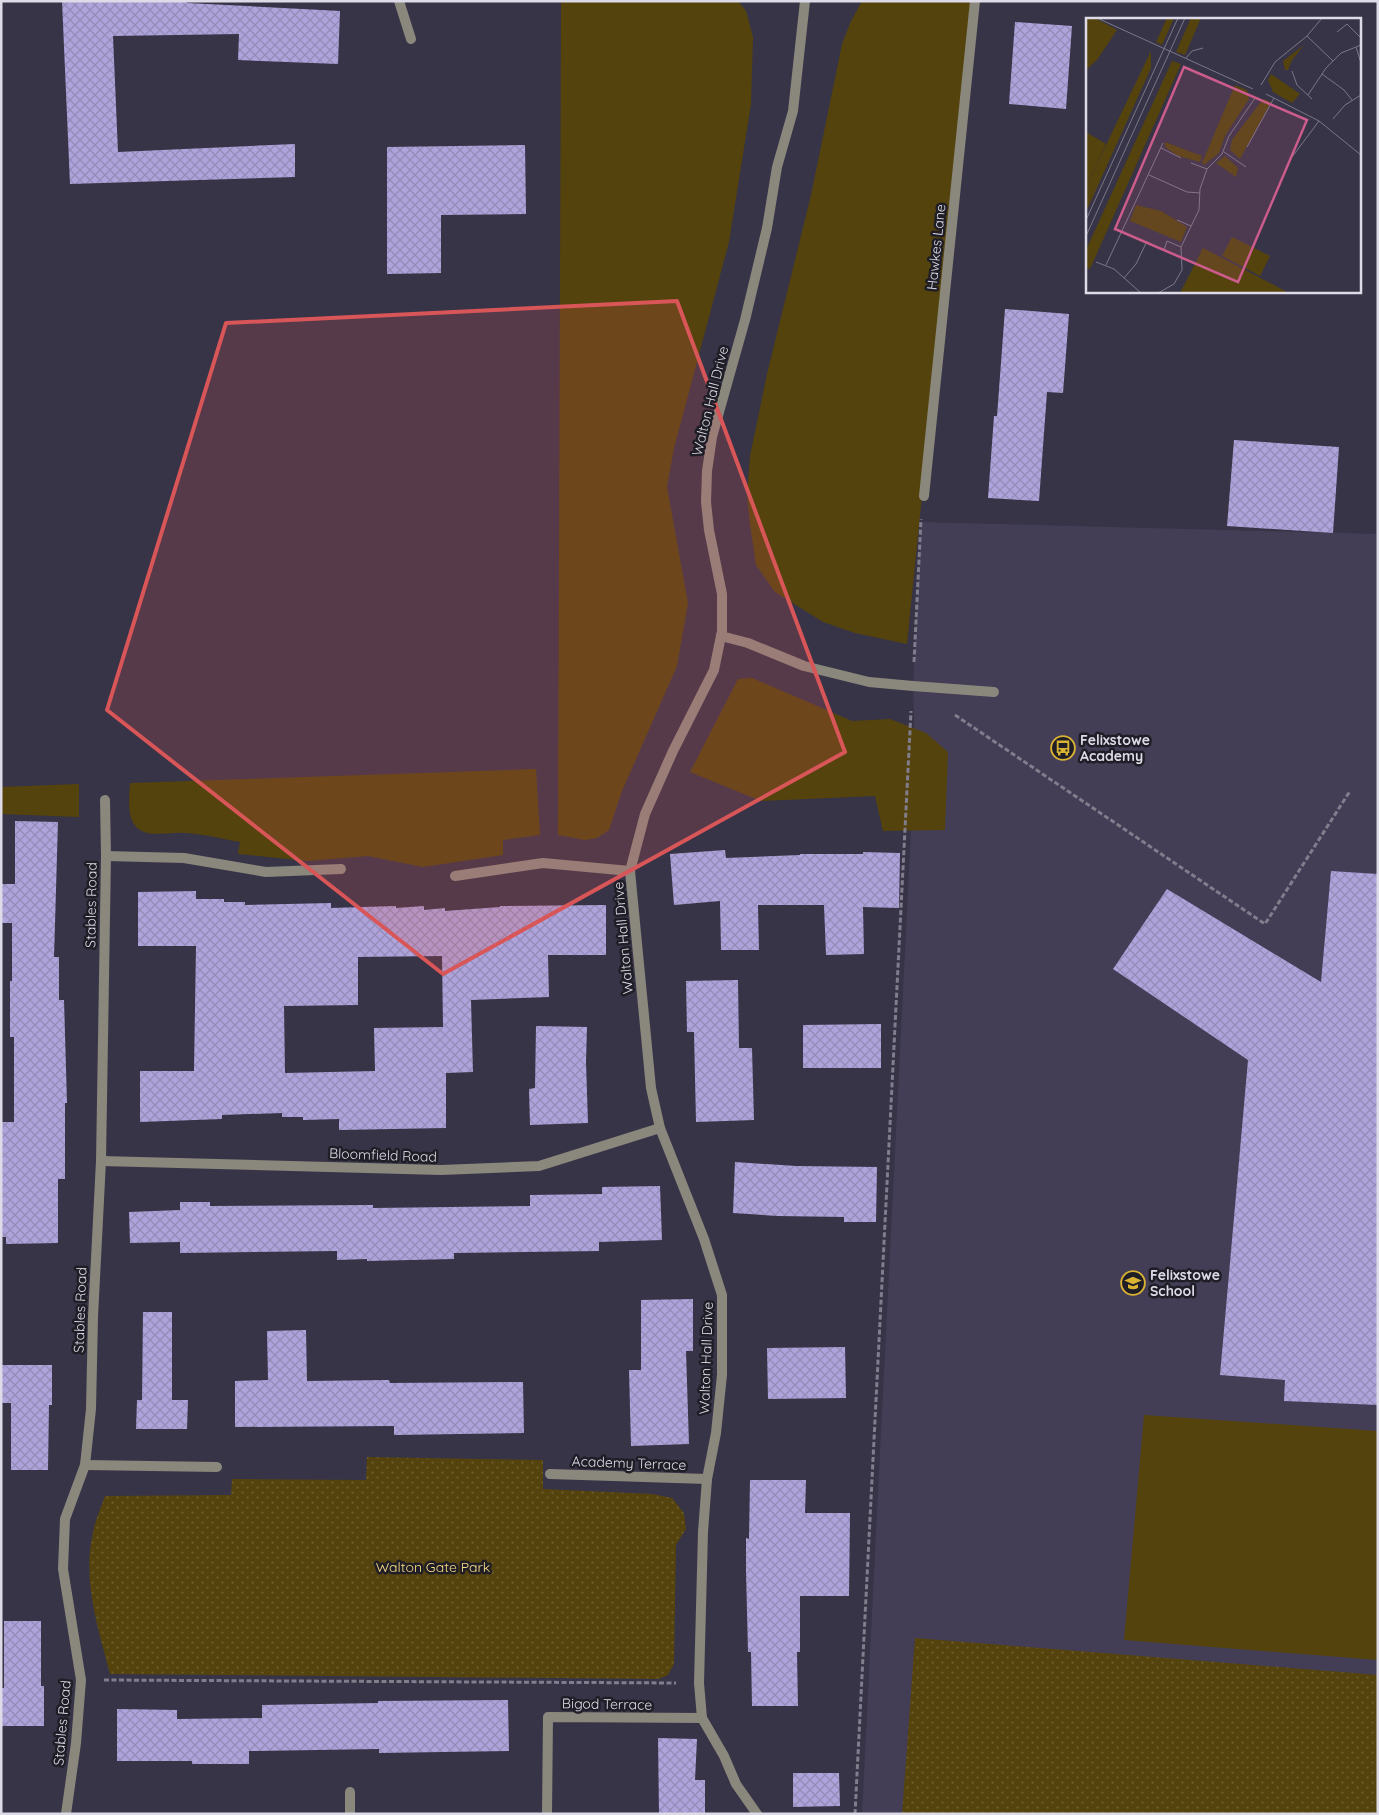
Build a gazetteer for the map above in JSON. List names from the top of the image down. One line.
{"streets":{"street":["Hawkes Lane","Walton Hall Drive","Stables Road","Bloomfield Road","Academy Terrace","Bigod Terrace"]},"crossings":[["Walton Hall Drive","Bloomfield Road"],["Walton Hall Drive","Academy Terrace"],["Walton Hall Drive","Bigod Terrace"],["Stables Road","Bloomfield Road"]],"parks":["Walton Gate Park"],"places":{"bus stop":["Felixstowe Academy"],"school or university":["Felixstowe School"]}}
